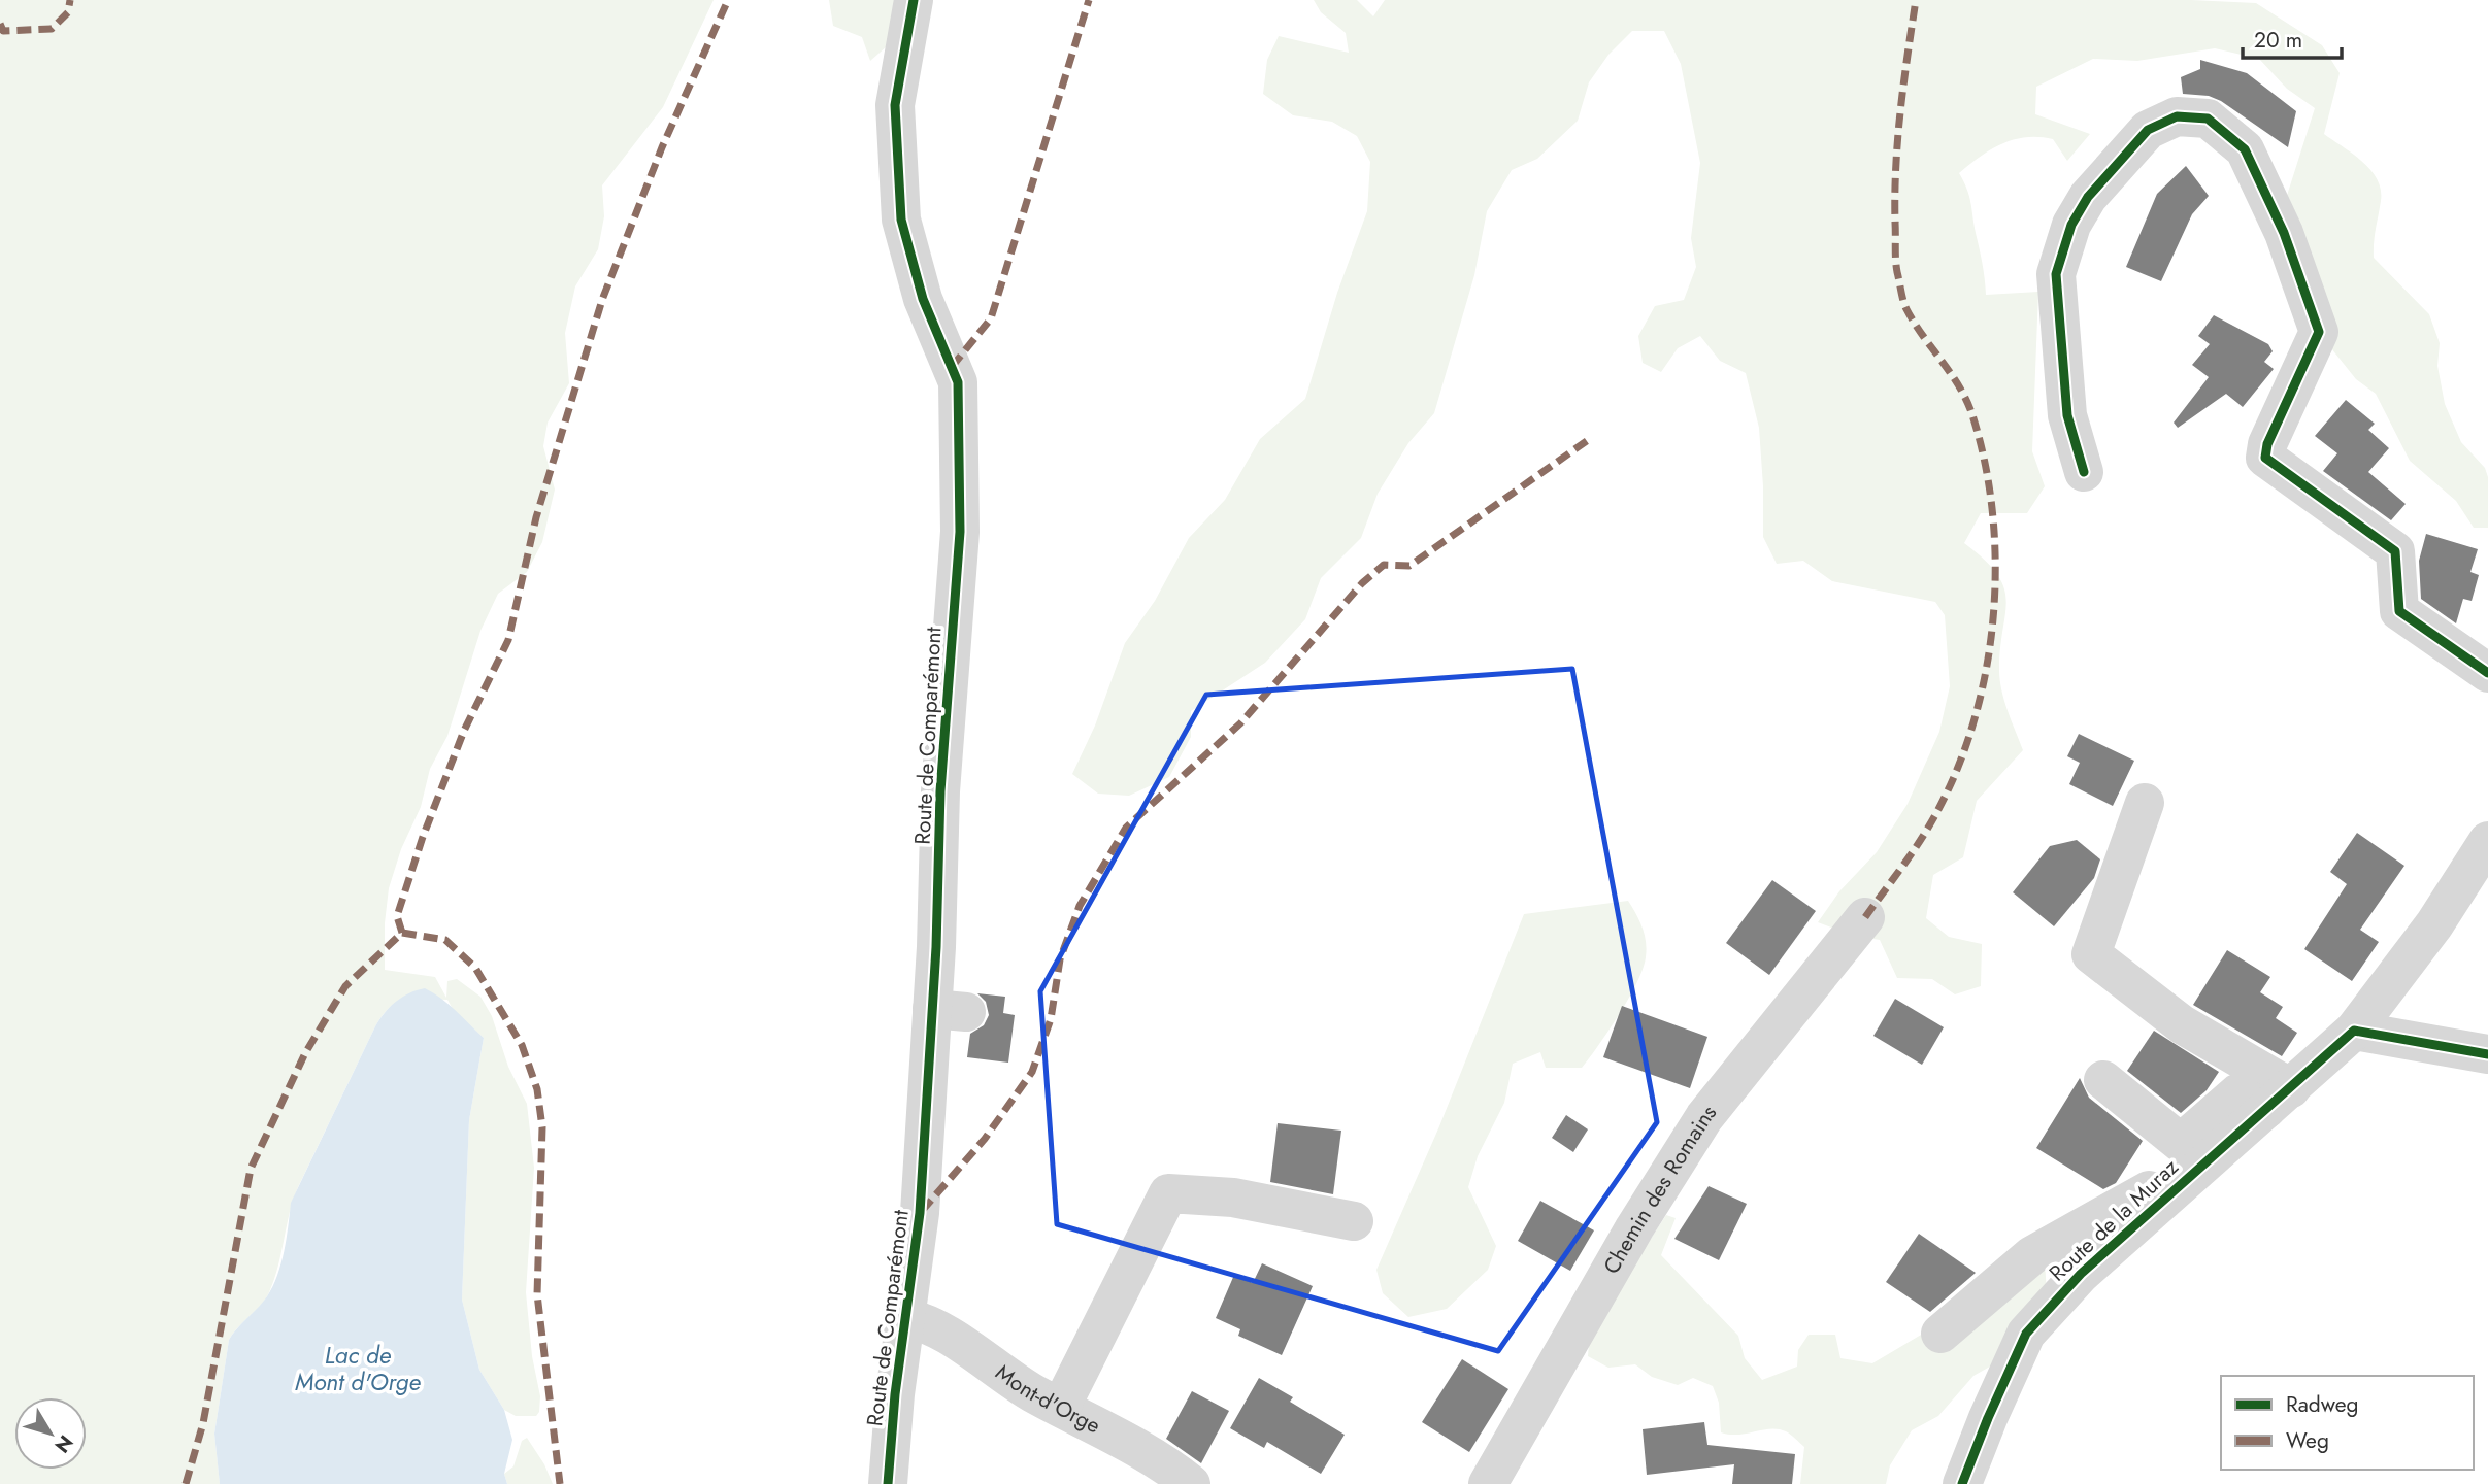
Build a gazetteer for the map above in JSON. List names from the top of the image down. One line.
{"streets":{"street":["Route de Comparémont","Chemin des Romains","Route de la Muraz","Mont-d'Orge"]},"crossings":[["Route de Comparémont","Mont-d'Orge"]],"water":["Lac de Mont d'Orge"],"legend":["Radweg","Weg"],"scale_bar":"20 m","north":"bottom right"}
